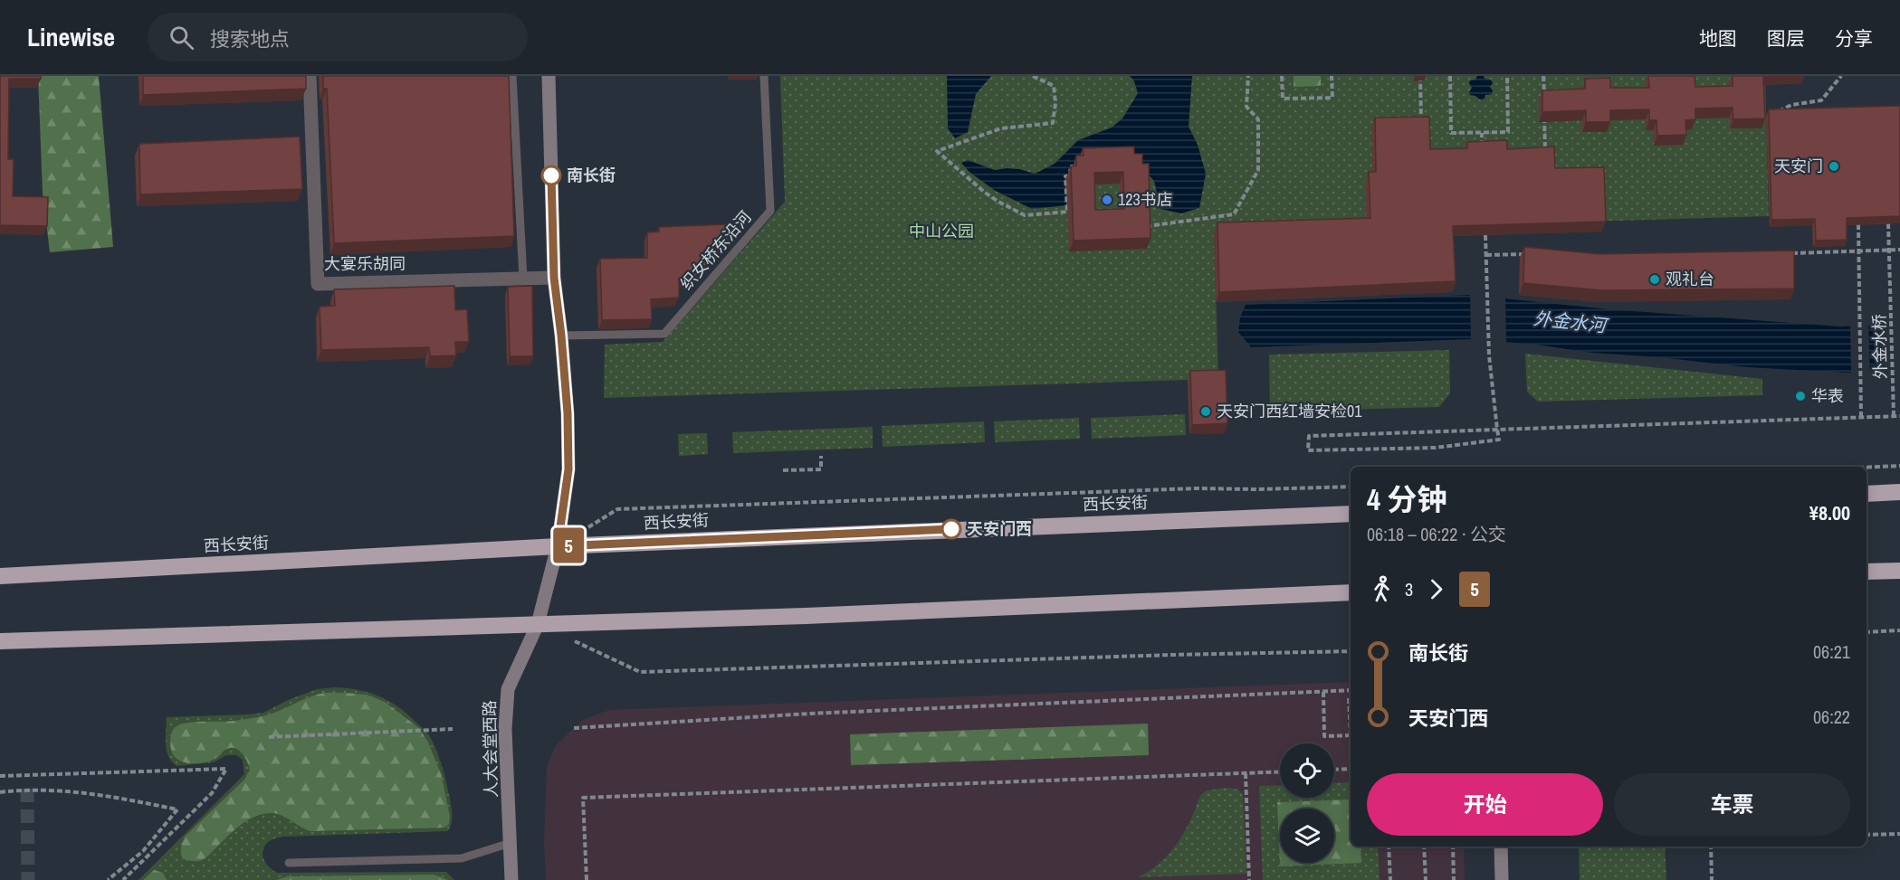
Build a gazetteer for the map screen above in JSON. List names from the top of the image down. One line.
{"streets":{"highway":["西长安街"],"street":["大宴乐胡同","人大会堂西路"],"lane":["织女桥东沿河"],"path":["外金水桥"]},"water":["外金水河"],"parks":["中山公园"],"places":["天安门","南长街","123书店","观礼台","华表","天安门西红墙安检01","天安门西"],"lines":["bus line 5"],"page":{"header":"Linewise","search":"搜索地点","nav":["地图","图层","分享"],"on_map":"5","heading":["4 分钟","06:18 – 06:22 · 公交","¥8.00"],"legs":["3","5"],"list":[{"name":"南长街","value":"06:21"},{"name":"天安门西","value":"06:22"}],"buttons":["开始","车票"]}}
